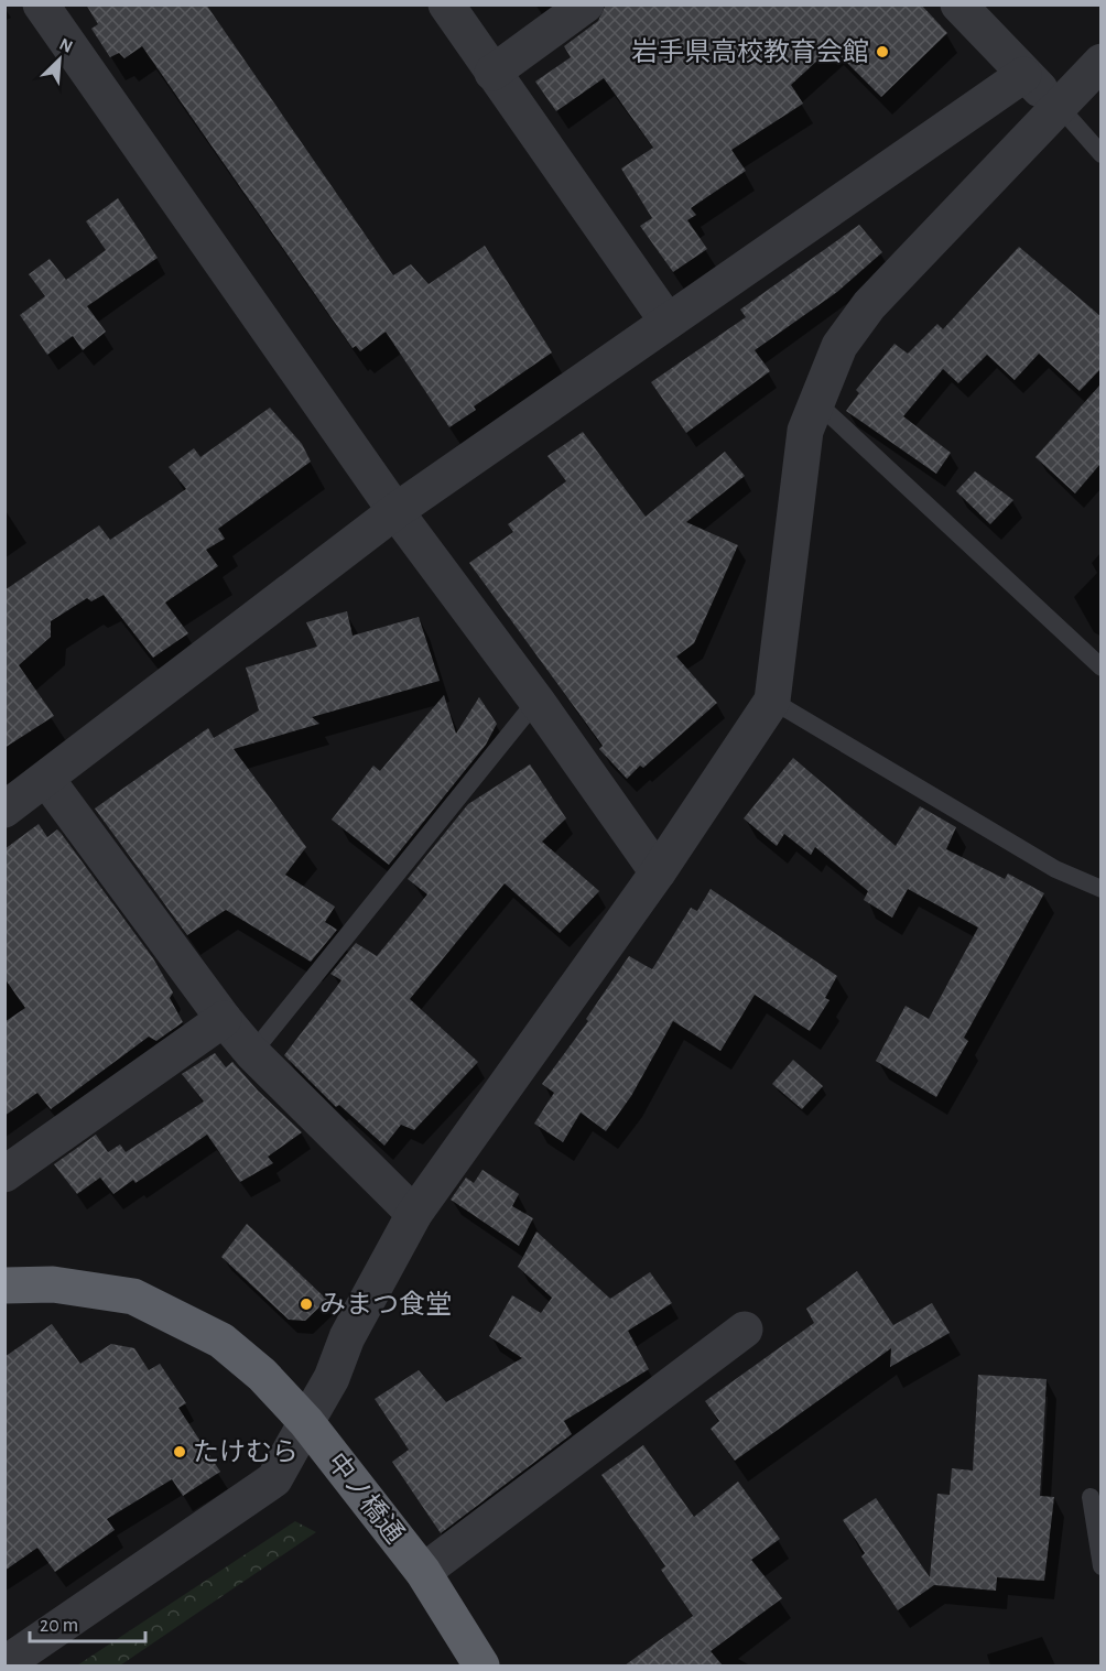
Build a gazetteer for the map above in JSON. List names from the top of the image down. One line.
{"streets":{"highway":["中ノ橋通"]},"places":["岩手県高校教育会館","みまつ食堂","たけむら"],"scale_bar":"20 m","north":"top right"}
